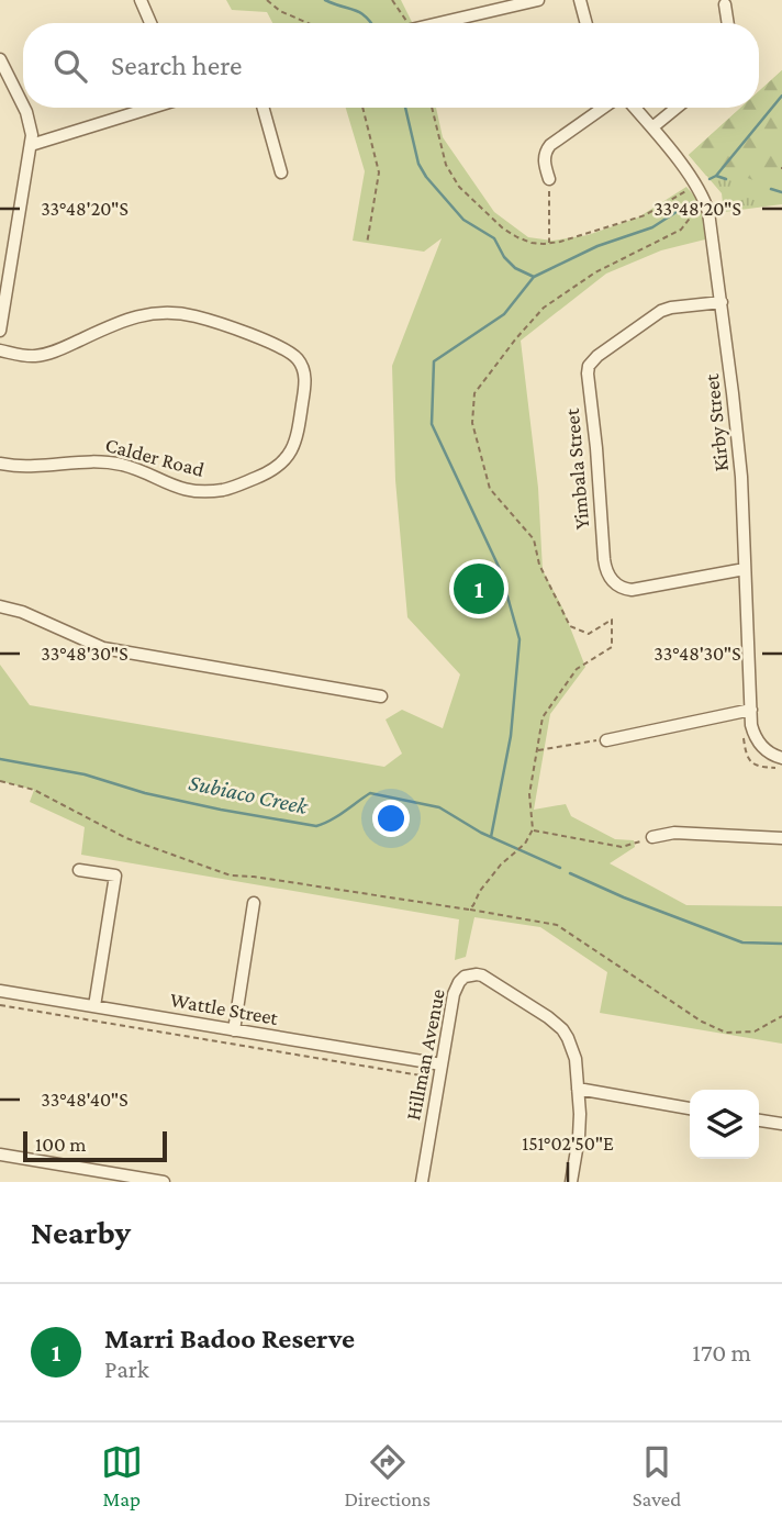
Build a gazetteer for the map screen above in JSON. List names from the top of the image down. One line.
{"streets":{"street":["Kirby Street","Calder Road","Yimbala Street","Wattle Street","Hillman Avenue"]},"crossings":[["Kirby Street","Yimbala Street"],["Wattle Street","Hillman Avenue"]],"water":["Subiaco Creek"],"scale_bar":"100 m","page":{"search":"Search here","pins":"1","scale":"100 m","heading":"Nearby","list":[{"mark":"1","name":"Marri Badoo Reserve","note":"Park","value":"170 m"}],"nav":["Map","Directions","Saved"]},"coordinates":["33°48'20\"S","33°48'30\"S","33°48'40\"S","151°02'50\"E"]}
